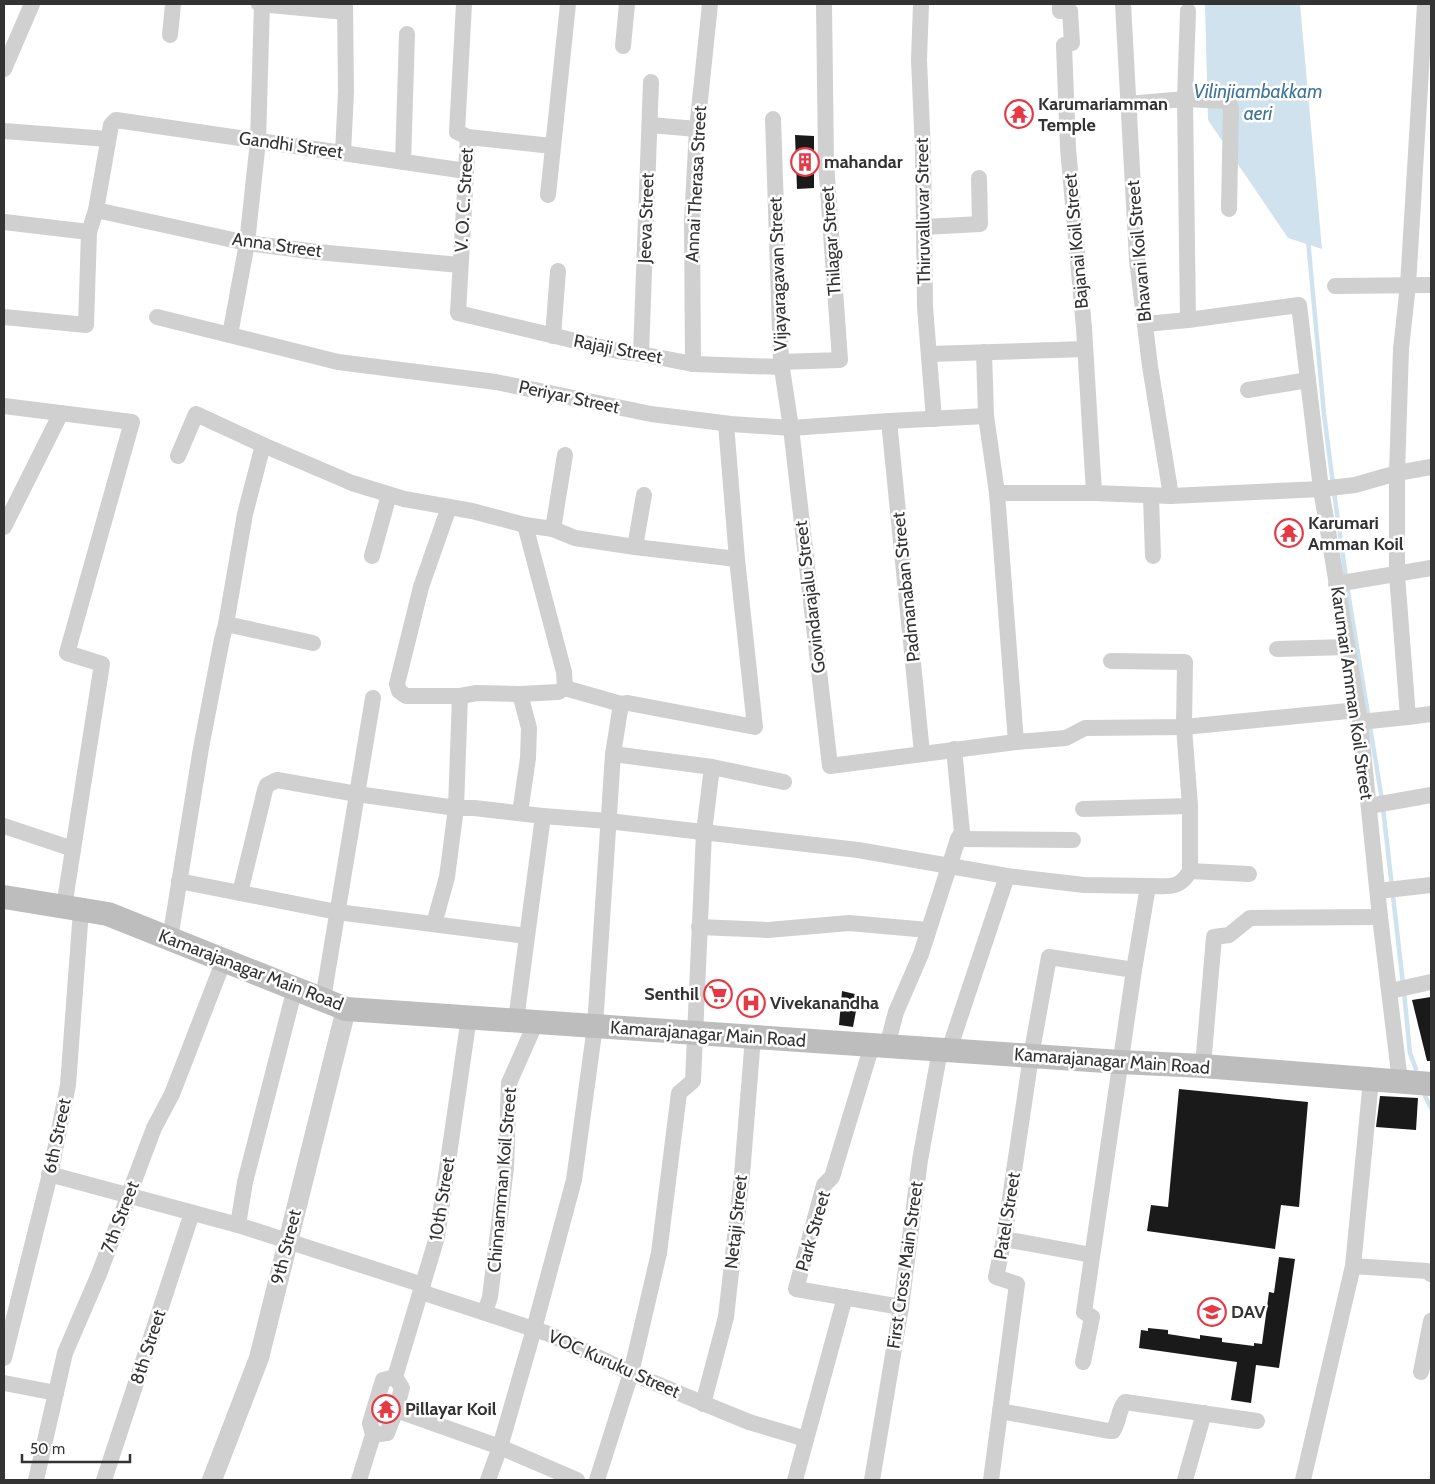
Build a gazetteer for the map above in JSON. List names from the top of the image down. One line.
{"streets":{"main road":["Kamarajanagar Main Road"],"street":["Gandhi Street","Annai Therasa Street","V. O. C. Street","Thiruvalluvar Street","Jeeva Street","Thilagar Street","Bajanai Koil Street","Anna Street","Bhavani Koil Street","Vijayaragavan Street","Rajaji Street","Periyar Street","Padmanaban Street","Govindarajalu Street","Karumari Amman Koil Street","6th Street","Chinnamman Koil Street","10th Street","Patel Street","7th Street","Netaji Street","Park Street","9th Street","First Cross Main Street","8th Street","VOC Kuruku Street"]},"crossings":[["Gandhi Street","V. O. C. Street"],["Annai Therasa Street","Rajaji Street"],["V. O. C. Street","Anna Street"],["V. O. C. Street","Rajaji Street"],["Thiruvalluvar Street","Periyar Street"],["Jeeva Street","Rajaji Street"],["Thilagar Street","Vijayaragavan Street"],["Thilagar Street","Rajaji Street"],["Vijayaragavan Street","Rajaji Street"],["Vijayaragavan Street","Periyar Street"],["Vijayaragavan Street","Govindarajalu Street"],["Periyar Street","Padmanaban Street"],["Periyar Street","Govindarajalu Street"],["Padmanaban Street","Govindarajalu Street"],["Karumari Amman Koil Street","Kamarajanagar Main Road"],["Kamarajanagar Main Road","6th Street"],["Kamarajanagar Main Road","Chinnamman Koil Street"],["Kamarajanagar Main Road","10th Street"],["Kamarajanagar Main Road","Patel Street"],["Kamarajanagar Main Road","7th Street"],["Kamarajanagar Main Road","Netaji Street"],["Kamarajanagar Main Road","Park Street"],["Kamarajanagar Main Road","9th Street"],["Kamarajanagar Main Road","First Cross Main Street"],["6th Street","VOC Kuruku Street"],["Chinnamman Koil Street","VOC Kuruku Street"],["10th Street","VOC Kuruku Street"],["7th Street","VOC Kuruku Street"],["Netaji Street","VOC Kuruku Street"],["Park Street","First Cross Main Street"],["9th Street","VOC Kuruku Street"],["8th Street","VOC Kuruku Street"]],"water":["Vilinjiambakkam aeri"],"places":{"temple":["Karumariamman Temple","Karumari Amman Koil","Pillayar Koil"],"building":["mahandar"],"supermarket":["Senthil"],"hospital":["Vivekanandha"],"school or university":["DAV"]},"scale_bar":"50 m"}
